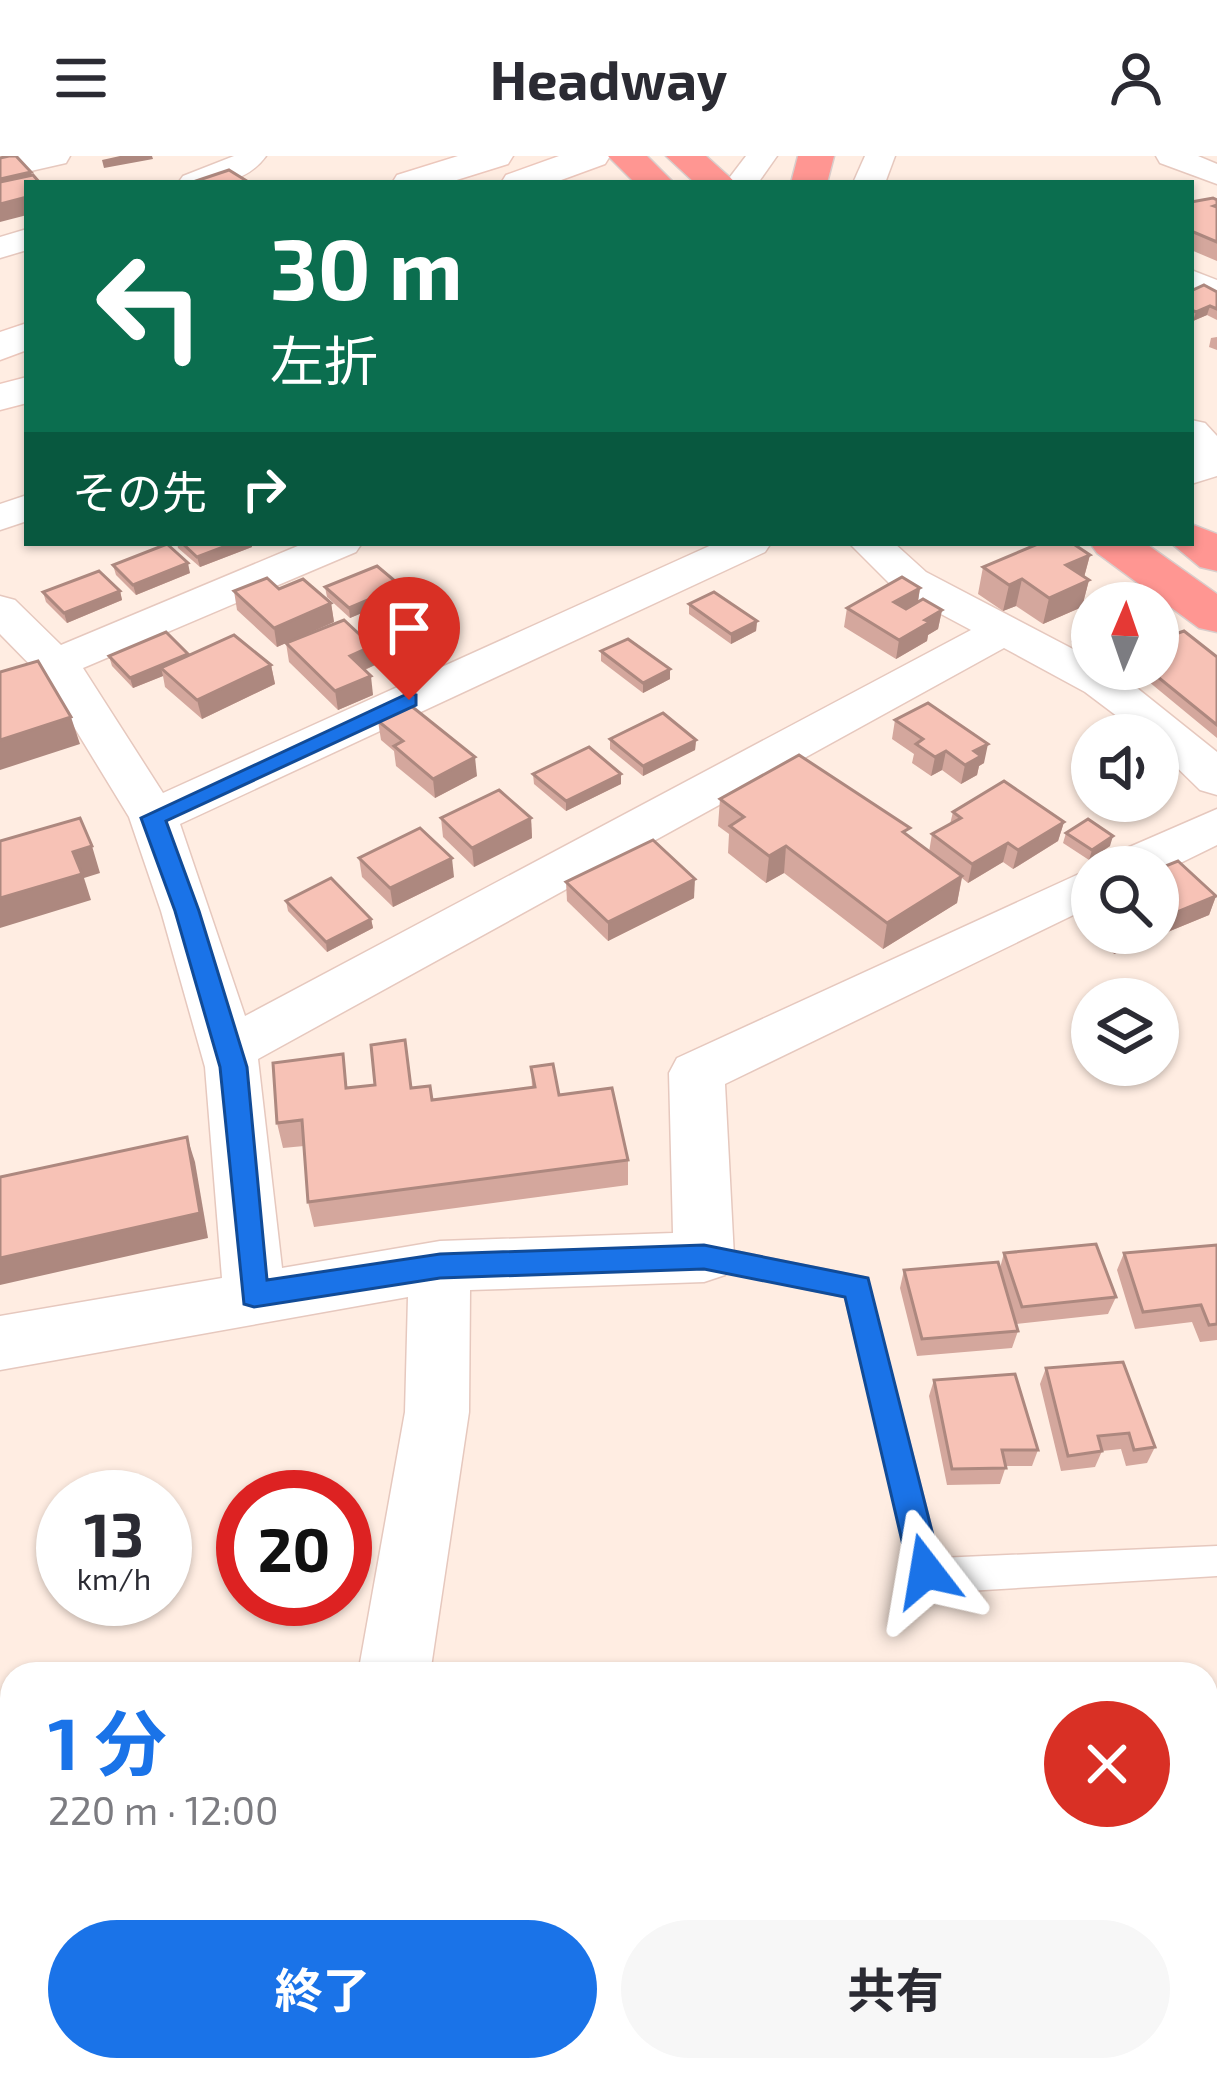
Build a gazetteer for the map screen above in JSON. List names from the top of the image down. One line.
{"north":"top","page":{"header":"Headway","turn":["30 m","左折"],"then":"その先","speed":"13 km/h","limit":"20","heading":["1 分","220 m · 12:00"],"buttons":["終了","共有"]}}
